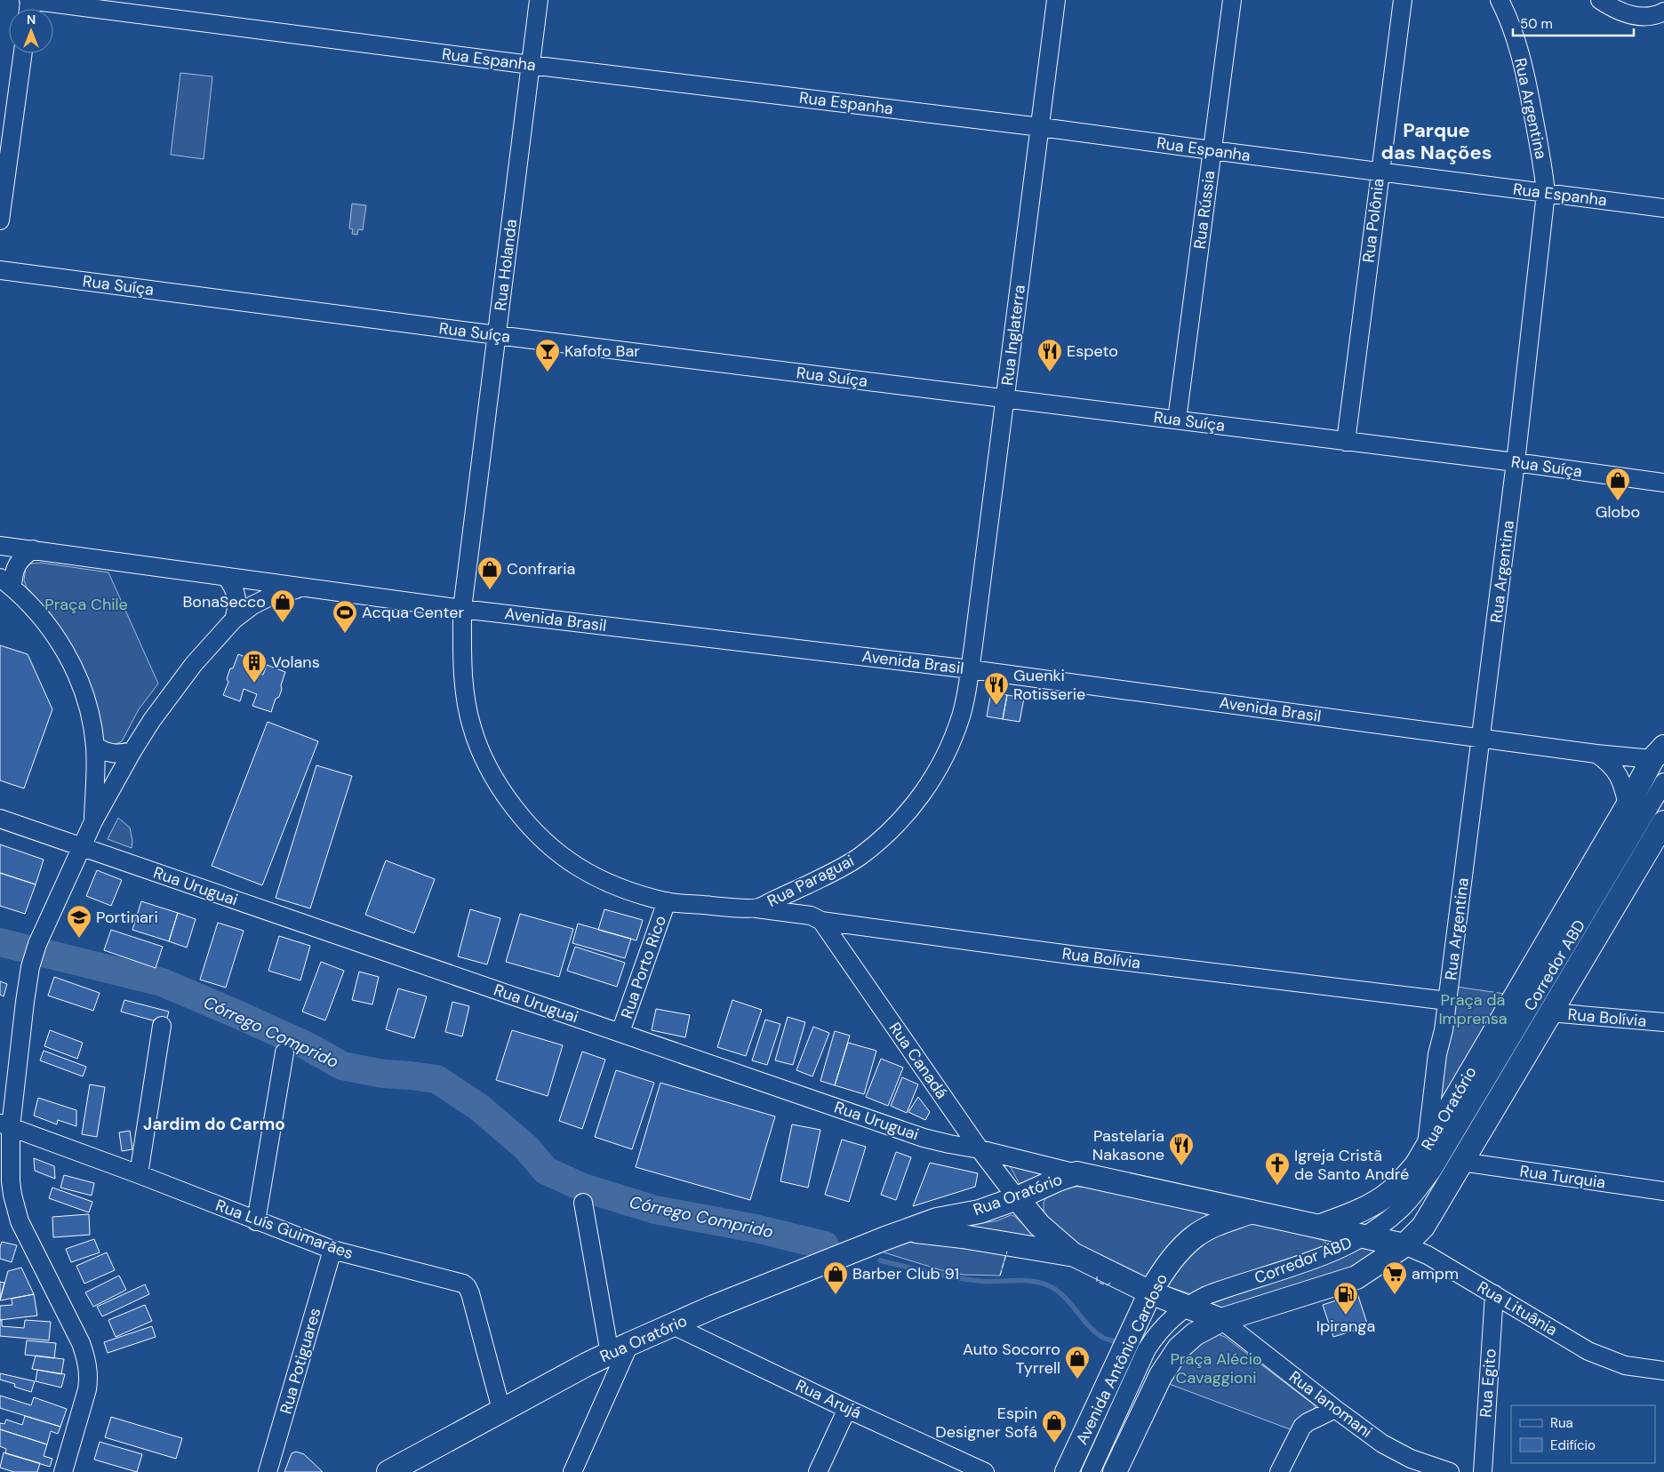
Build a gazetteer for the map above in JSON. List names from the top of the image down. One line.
{"streets":{"main road":["Rua Oratório","Rua Lituânia","Avenida Antônio Cardoso"],"street":["Rua Espanha","Rua Argentina","Rua Rússia","Rua Polônia","Rua Holanda","Rua Suíça","Rua Inglaterra","Avenida Brasil","Rua Paraguai","Rua Uruguai","Rua Bolívia","Corredor ABD","Rua Porto Rico","Rua Canadá","Rua Turquia","Rua Luís Guimarães","Rua Potiguares","Rua Egito","Rua Arujá","Rua Ianomani"]},"crossings":[["Rua Espanha","Rua Argentina"],["Rua Espanha","Rua Rússia"],["Rua Espanha","Rua Polônia"],["Rua Espanha","Rua Holanda"],["Rua Espanha","Rua Inglaterra"],["Rua Argentina","Rua Suíça"],["Rua Argentina","Avenida Brasil"],["Rua Argentina","Rua Bolívia"],["Rua Argentina","Rua Oratório"],["Rua Rússia","Rua Suíça"],["Rua Polônia","Rua Suíça"],["Rua Holanda","Rua Suíça"],["Rua Holanda","Avenida Brasil"],["Rua Holanda","Rua Paraguai"],["Rua Suíça","Rua Inglaterra"],["Rua Inglaterra","Avenida Brasil"],["Rua Inglaterra","Rua Paraguai"],["Avenida Brasil","Rua Paraguai"],["Avenida Brasil","Rua Oratório"],["Rua Paraguai","Rua Bolívia"],["Rua Paraguai","Rua Porto Rico"],["Rua Uruguai","Rua Porto Rico"],["Rua Uruguai","Rua Canadá"],["Rua Uruguai","Rua Oratório"],["Rua Bolívia","Rua Canadá"],["Corredor ABD","Rua Oratório"],["Corredor ABD","Rua Lituânia"],["Rua Canadá","Rua Oratório"],["Rua Oratório","Rua Luís Guimarães"],["Rua Oratório","Rua Lituânia"],["Rua Oratório","Avenida Antônio Cardoso"],["Rua Oratório","Rua Arujá"],["Rua Oratório","Rua Ianomani"],["Rua Luís Guimarães","Rua Potiguares"],["Rua Lituânia","Rua Egito"]],"districts":["Parque das Nações","Jardim do Carmo"],"water":["Córrego Comprido"],"parks":["Praça Chile","Praça da Imprensa","Praça Alécio Cavaggioni"],"places":{"bar":["Kafofo Bar"],"restaurant":["Espeto","Guenki Rotisserie","Pastelaria Nakasone"],"shop":["Globo","Confraria","BonaSecco","Barber Club 91","Auto Socorro Tyrrell","Espin Designer Sofá"],"sports":["Acqua Center"],"building":["Volans"],"school or university":["Portinari"],"church":["Igreja Cristã de Santo André"],"supermarket":["ampm"],"fuel station":["Ipiranga"]},"legend":["Rua","Edifício"],"scale_bar":"50 m","north":"top"}
